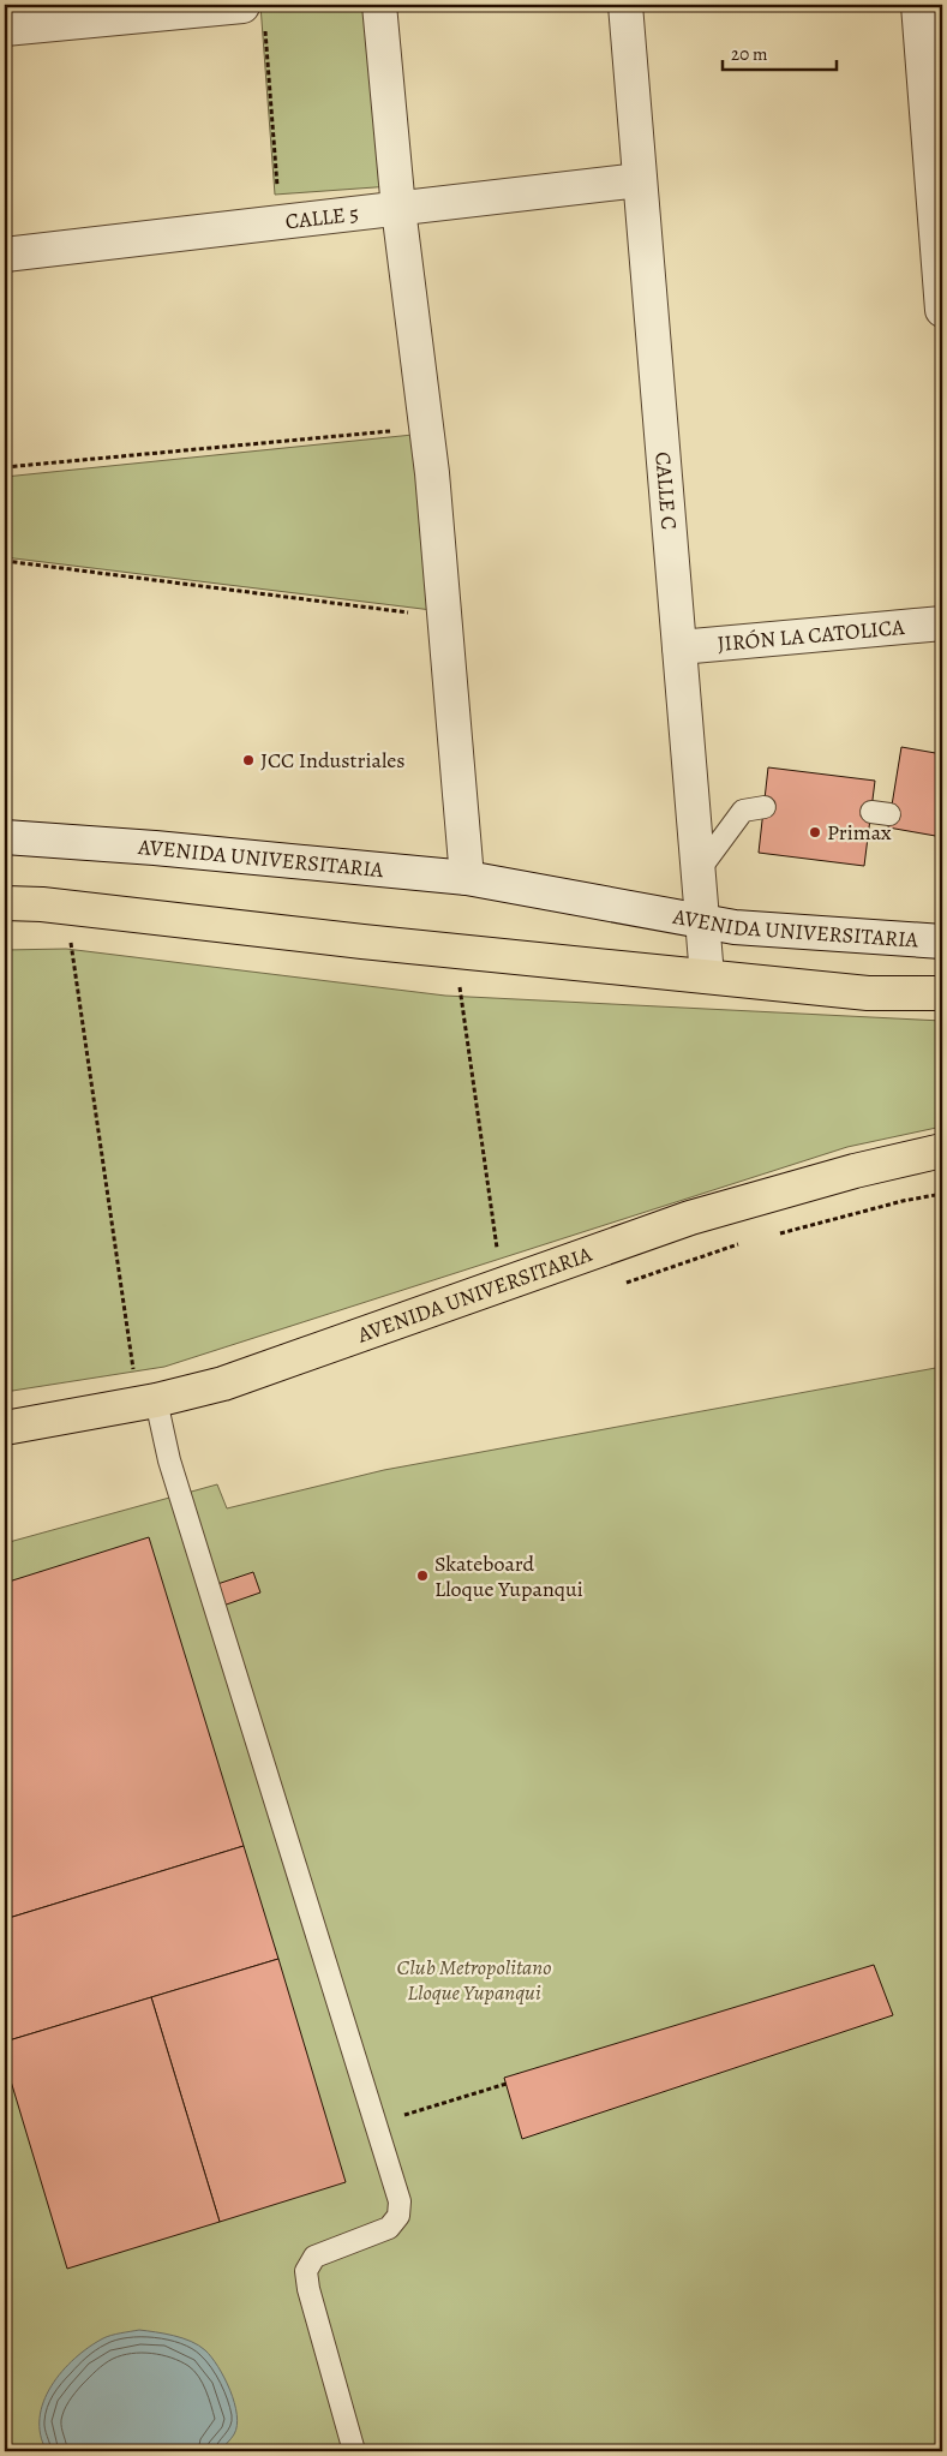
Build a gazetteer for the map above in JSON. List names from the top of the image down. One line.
{"streets":{"main road":["AVENIDA UNIVERSITARIA"],"street":["CALLE 5","CALLE C","JIRÓN LA CATOLICA"]},"crossings":[["CALLE 5","CALLE C"],["CALLE C","JIRÓN LA CATOLICA"],["CALLE C","AVENIDA UNIVERSITARIA"]],"parks":["Club Metropolitano Lloque Yupanqui"],"places":["JCC Industriales","Primax","Skateboard Lloque Yupanqui"],"scale_bar":"20 m"}
